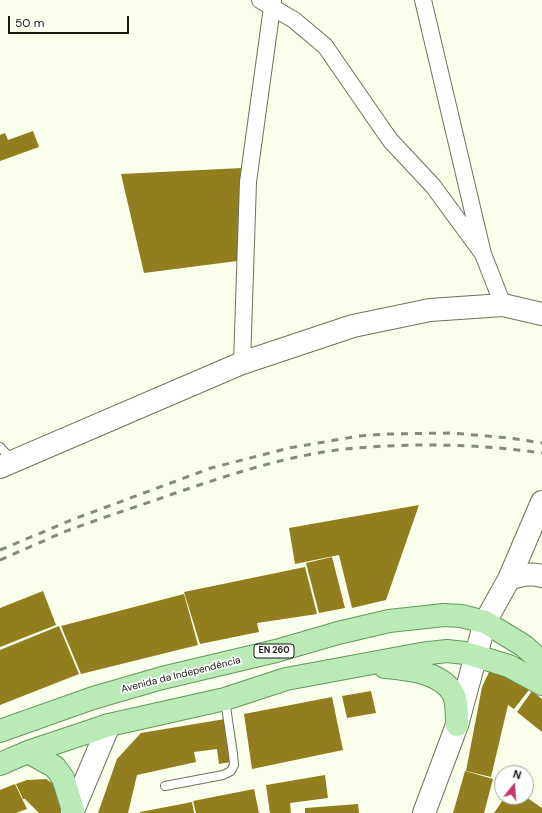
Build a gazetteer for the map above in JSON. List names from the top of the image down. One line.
{"streets":{"main road":["EN 260","Avenida da Independência"]},"scale_bar":"50 m","north":"top"}
